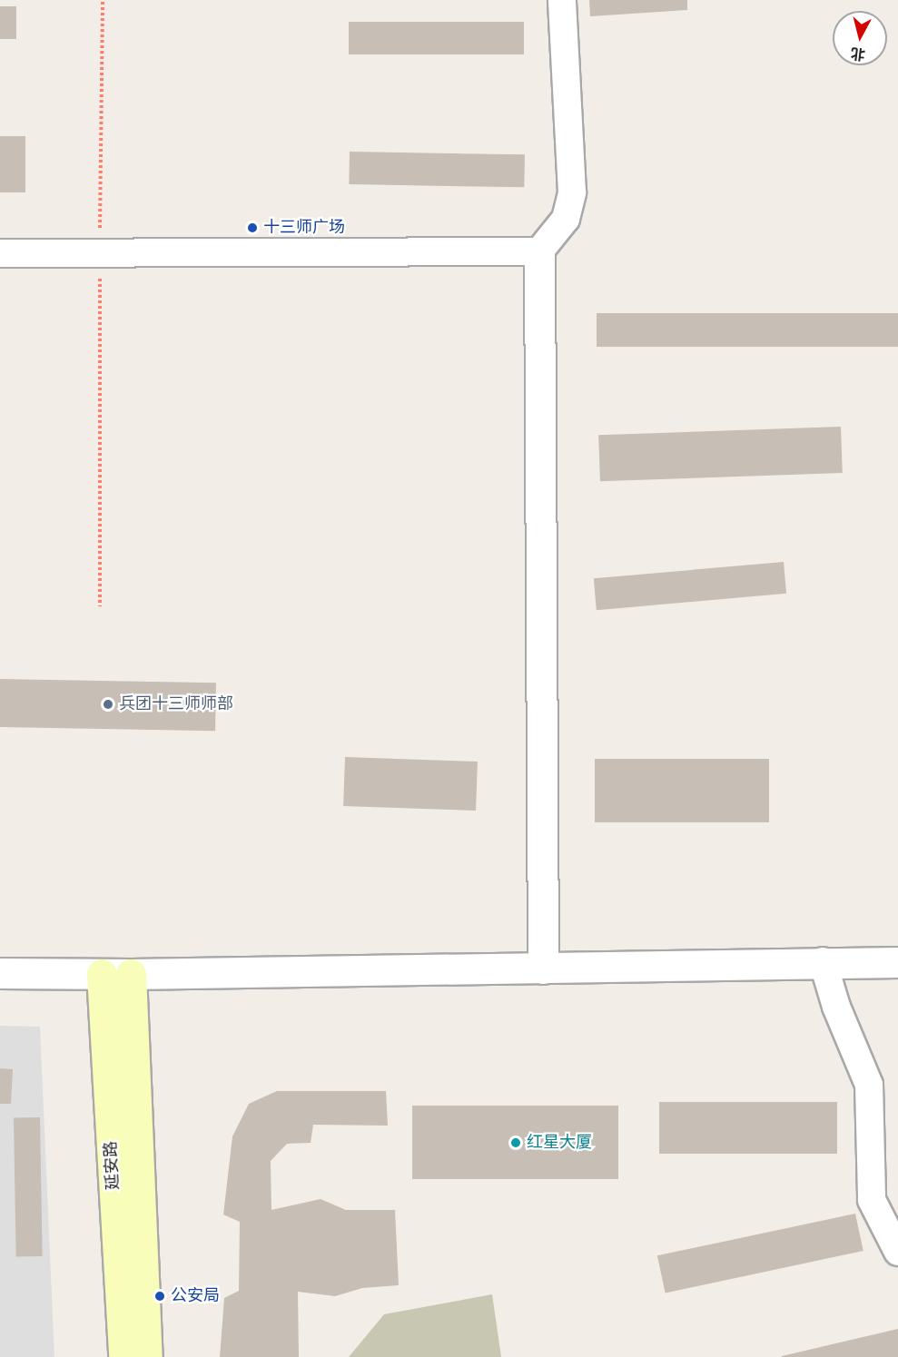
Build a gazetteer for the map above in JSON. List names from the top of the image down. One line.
{"streets":{"main road":["延安路"]},"places":["十三师广场","兵团十三师师部","红星大厦","公安局"],"north":"bottom"}
